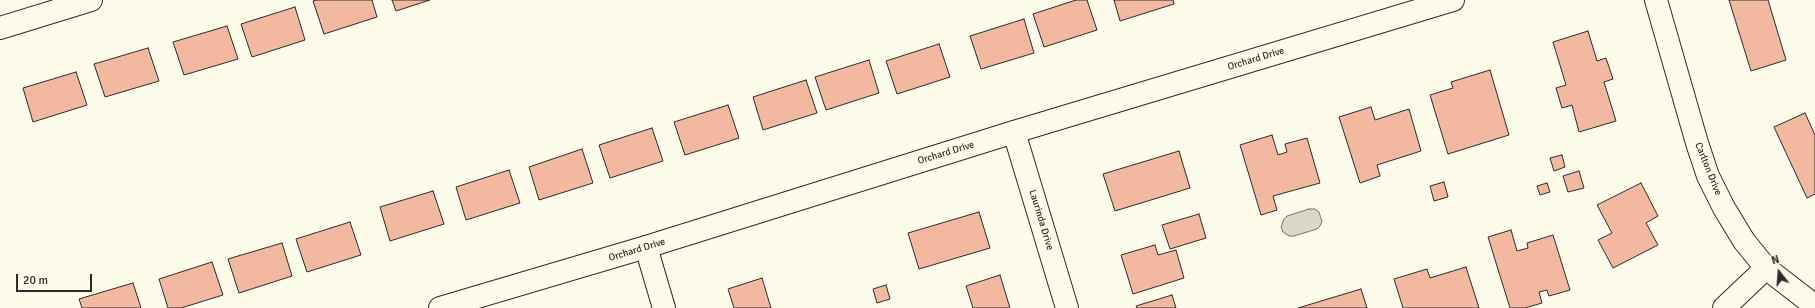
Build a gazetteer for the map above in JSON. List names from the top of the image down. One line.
{"streets":{"street":["Orchard Drive","Carlton Drive","Laurinda Drive"]},"crossings":[["Orchard Drive","Laurinda Drive"]],"scale_bar":"20 m","north":"top"}
